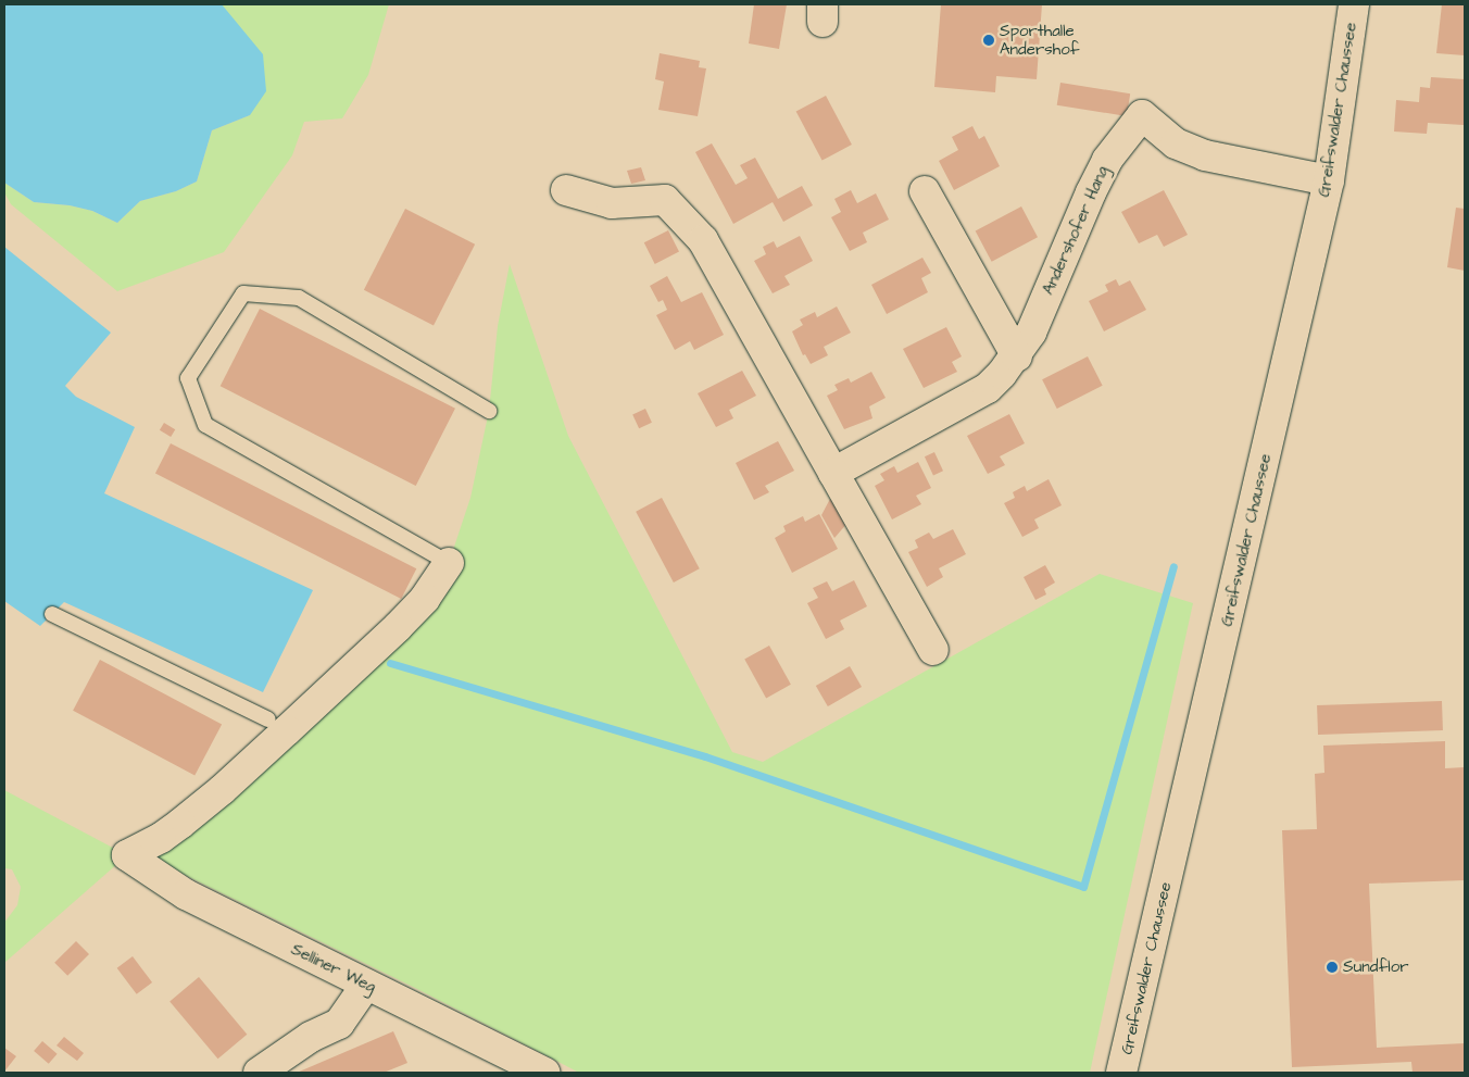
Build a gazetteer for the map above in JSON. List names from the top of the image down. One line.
{"streets":{"street":["Greifswalder Chaussee","Andershofer Hang","Selliner Weg"]},"crossings":[["Greifswalder Chaussee","Andershofer Hang"]],"places":["Sporthalle Andershof","Sundflor"]}
